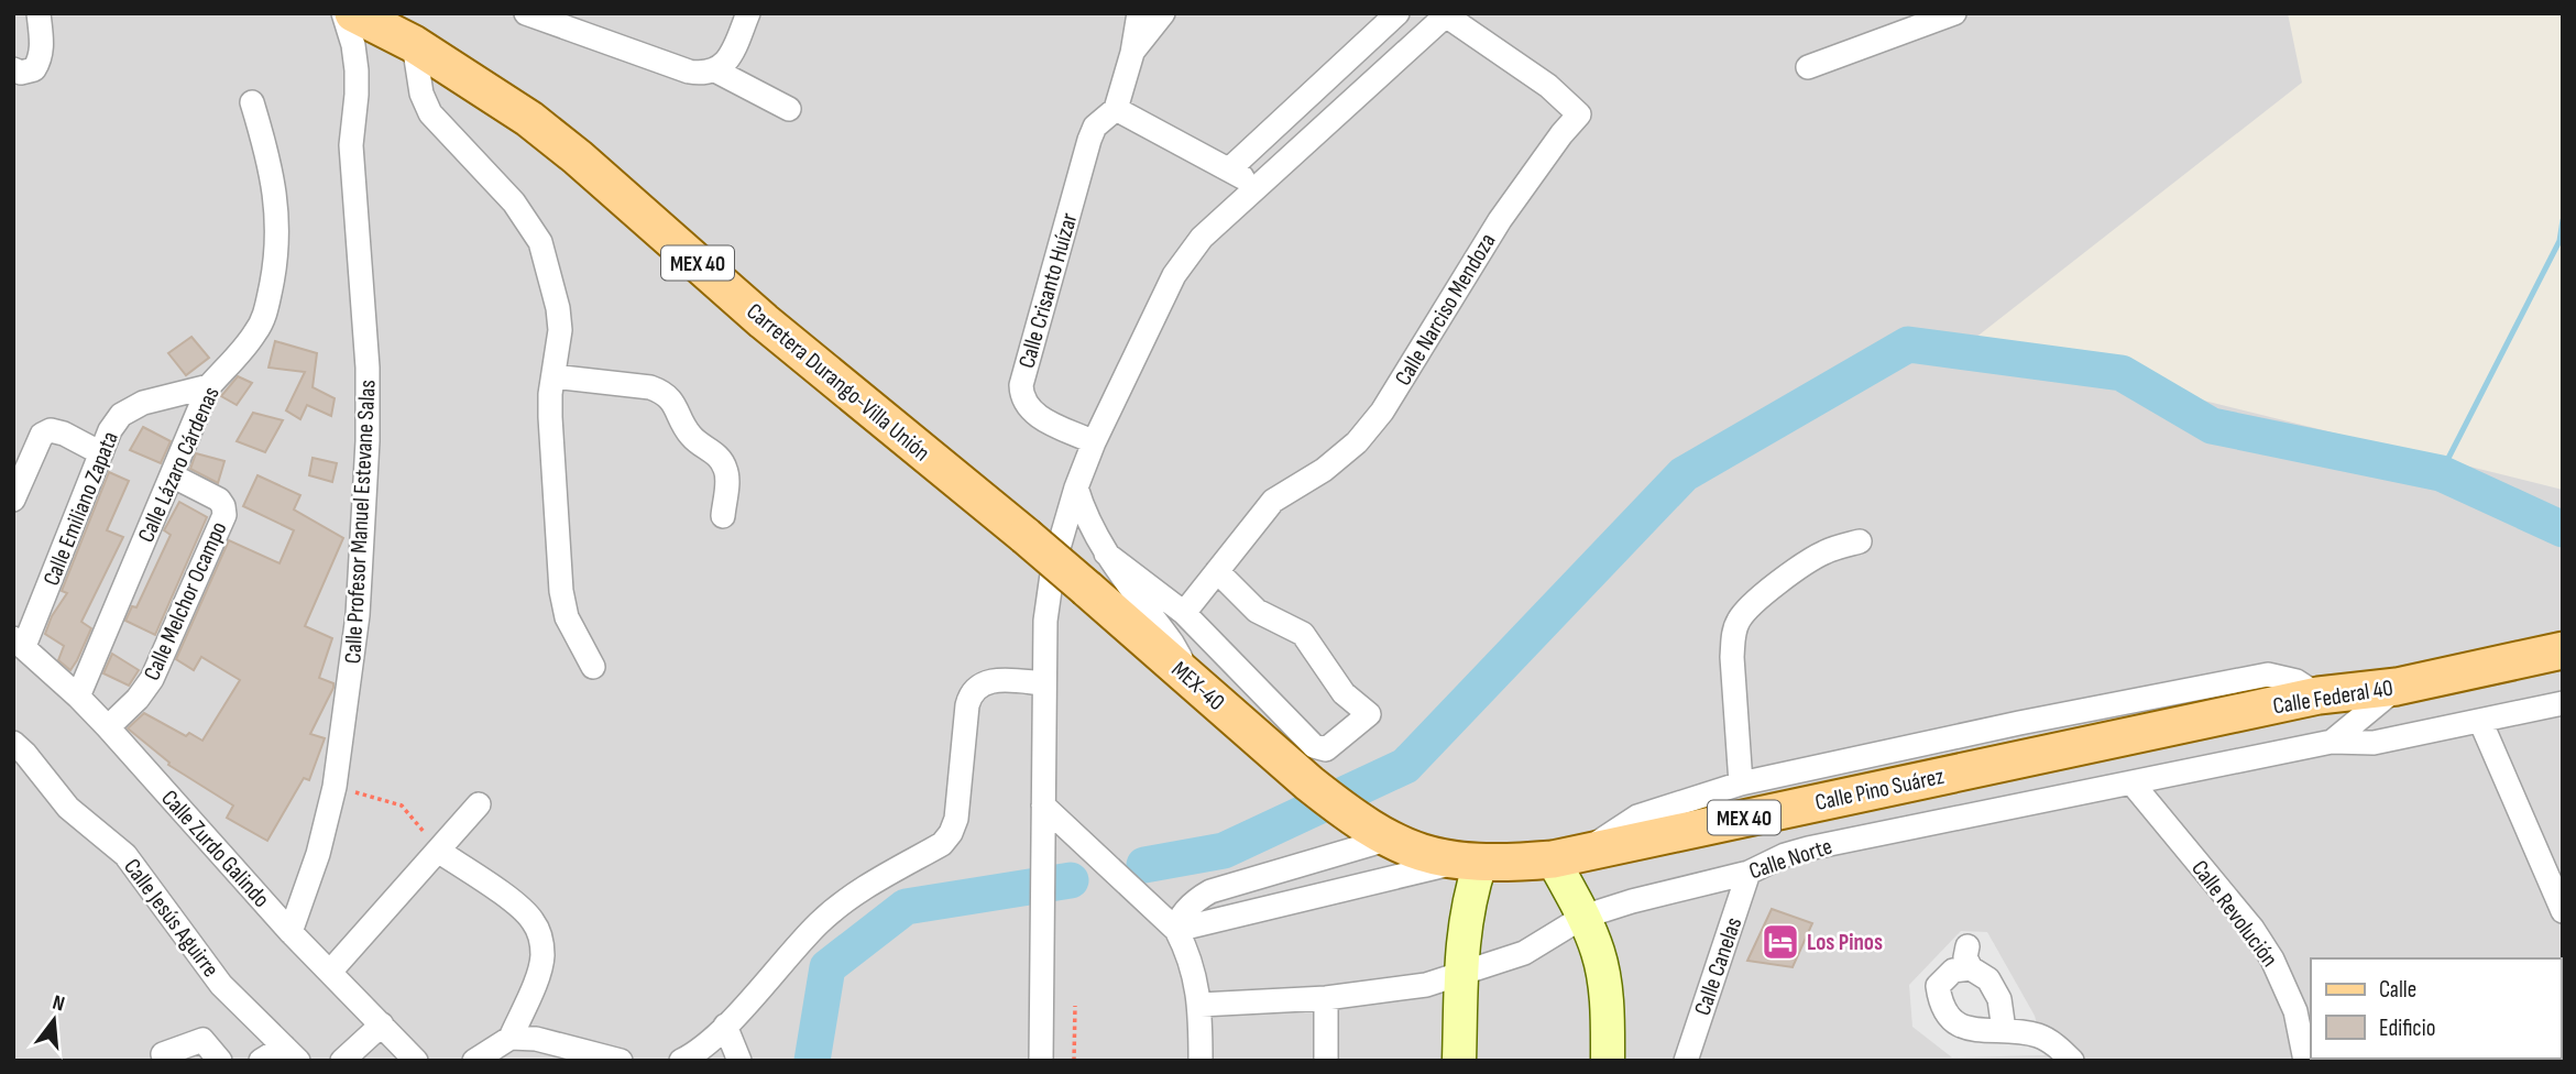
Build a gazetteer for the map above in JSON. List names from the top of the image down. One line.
{"streets":{"main road":["MEX 40","Carretera Durango-Villa Unión","MEX-40","Calle Federal 40","Calle Pino Suárez"],"street":["Calle Crisanto Huízar","Calle Narciso Mendoza","Calle Lázaro Cárdenas","Calle Emiliano Zapata","Calle Profesor Manuel Estevane Salas","Calle Melchor Ocampo","Calle Zurdo Galindo","Calle Norte","Calle Revolución","Calle Jesús Aguirre","Calle Canelas"]},"crossings":[["Carretera Durango-Villa Unión","MEX-40"],["Calle Lázaro Cárdenas","Calle Emiliano Zapata"],["Calle Lázaro Cárdenas","Calle Melchor Ocampo"],["Calle Lázaro Cárdenas","Calle Zurdo Galindo"],["Calle Emiliano Zapata","Calle Zurdo Galindo"],["Calle Profesor Manuel Estevane Salas","Calle Zurdo Galindo"],["Calle Melchor Ocampo","Calle Zurdo Galindo"],["MEX-40","Calle Pino Suárez"],["Calle Federal 40","Calle Pino Suárez"],["Calle Norte","Calle Revolución"],["Calle Norte","Calle Canelas"]],"places":{"hotel":["Los Pinos"]},"legend":["Calle","Edificio"],"north":"top"}
